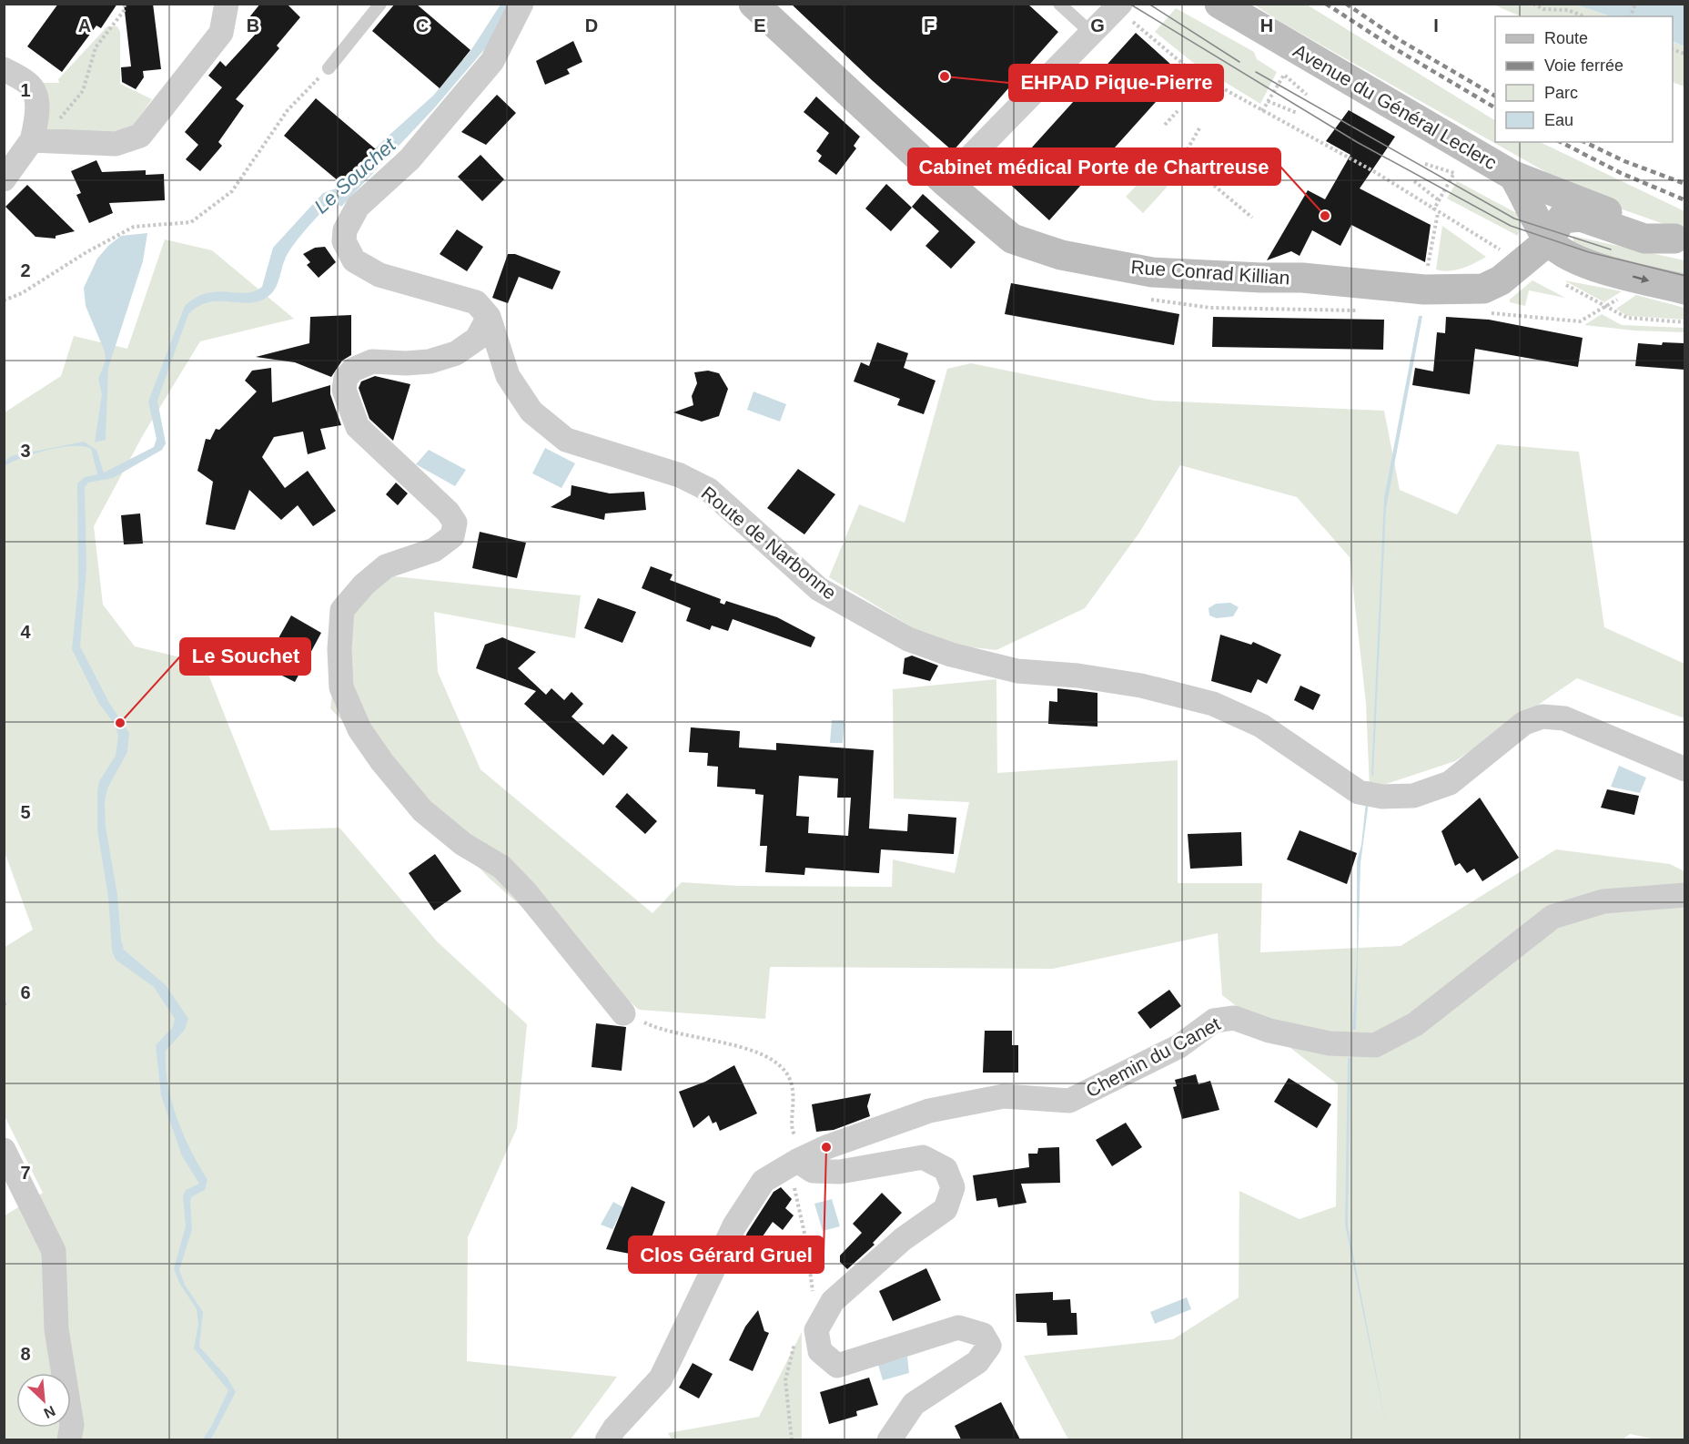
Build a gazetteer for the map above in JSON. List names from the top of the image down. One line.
{"streets":{"street":["Avenue du Général Leclerc","Rue Conrad Killian","Route de Narbonne","Chemin du Canet"]},"crossings":[["Avenue du Général Leclerc","Rue Conrad Killian"]],"water":["Le Souchet"],"places":["EHPAD Pique-Pierre","Cabinet médical Porte de Chartreuse","Le Souchet","Clos Gérard Gruel"],"legend":["Route","Voie ferrée","Parc","Eau"],"north":"bottom right","grid":{"columns":["A","B","C","D","E","F","G","H","I"],"rows":["1","2","3","4","5","6","7","8"]}}
